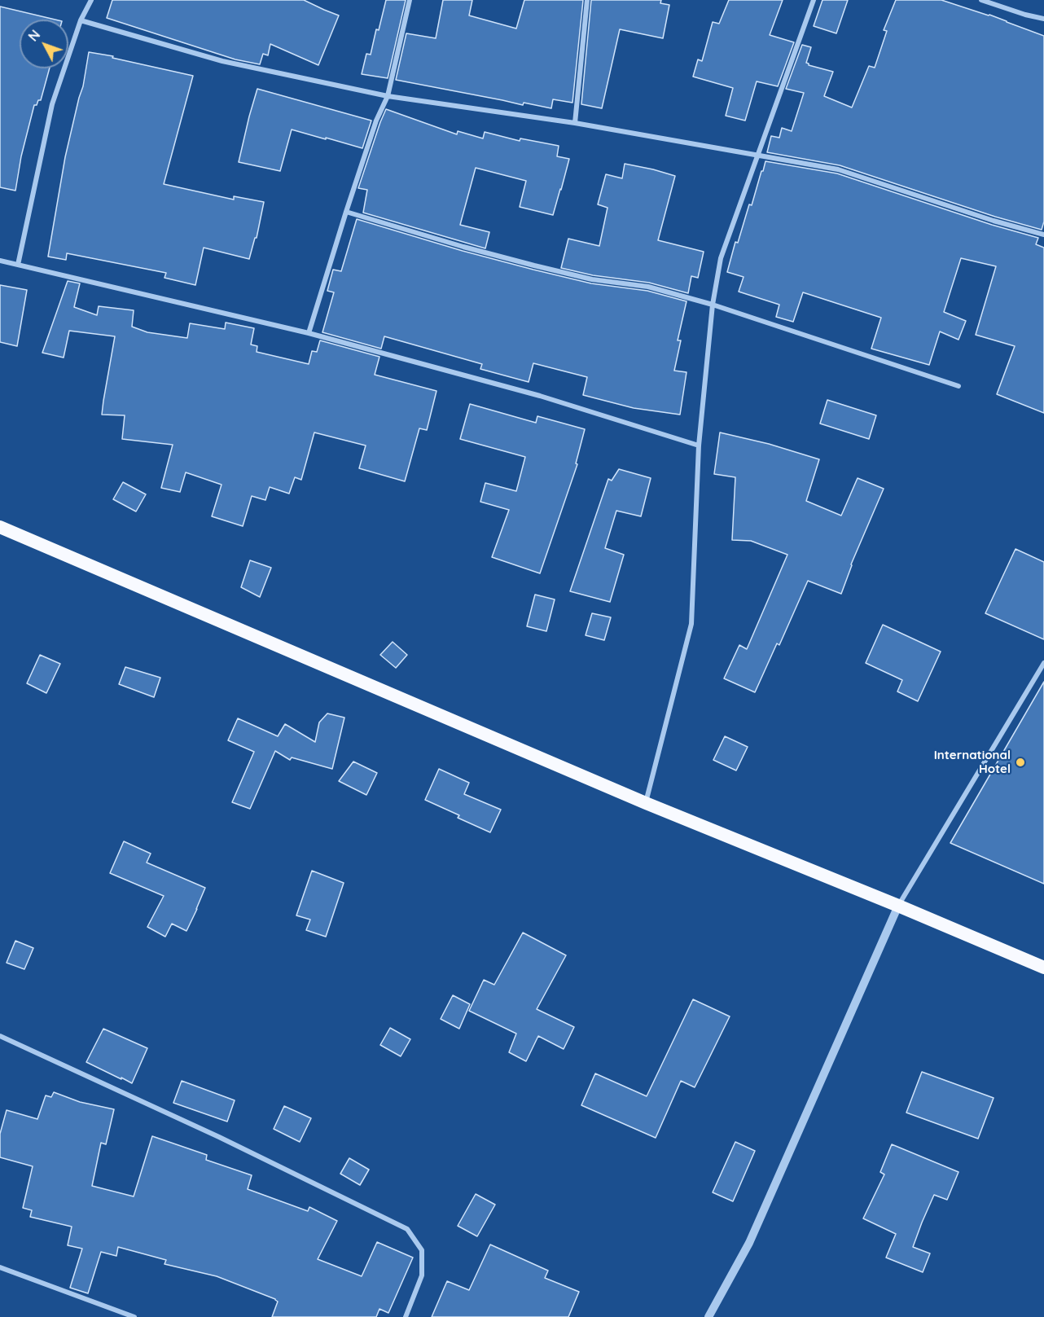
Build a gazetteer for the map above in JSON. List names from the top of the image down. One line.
{"places":["International Hotel"],"north":"top left"}
